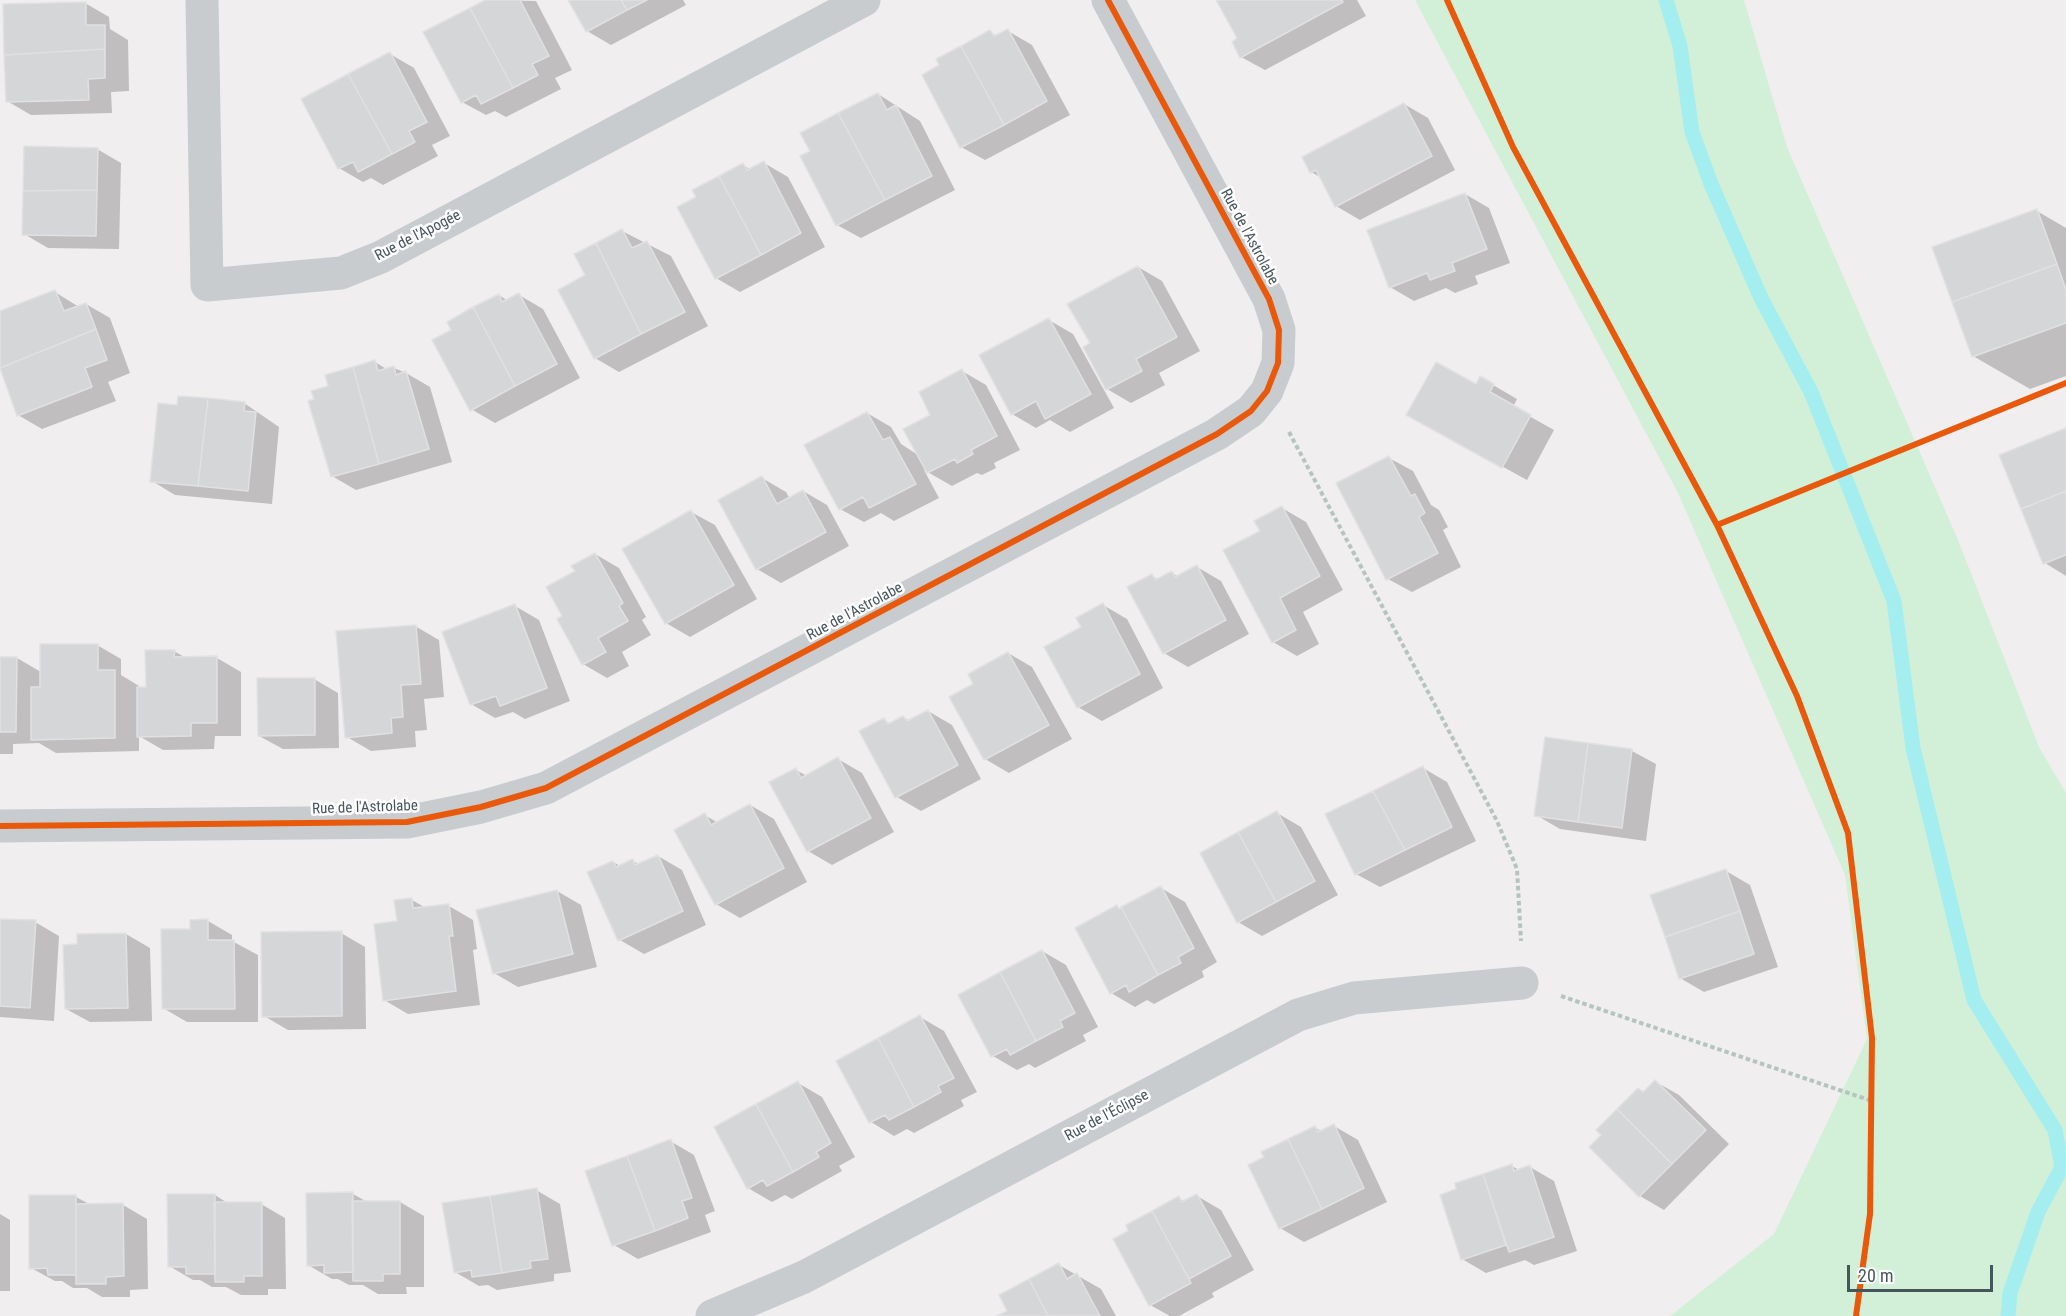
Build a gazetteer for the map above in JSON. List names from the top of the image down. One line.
{"streets":{"street":["Rue de l'Apogée","Rue de l'Astrolabe","Rue de l'Éclipse"]},"scale_bar":"20 m"}
